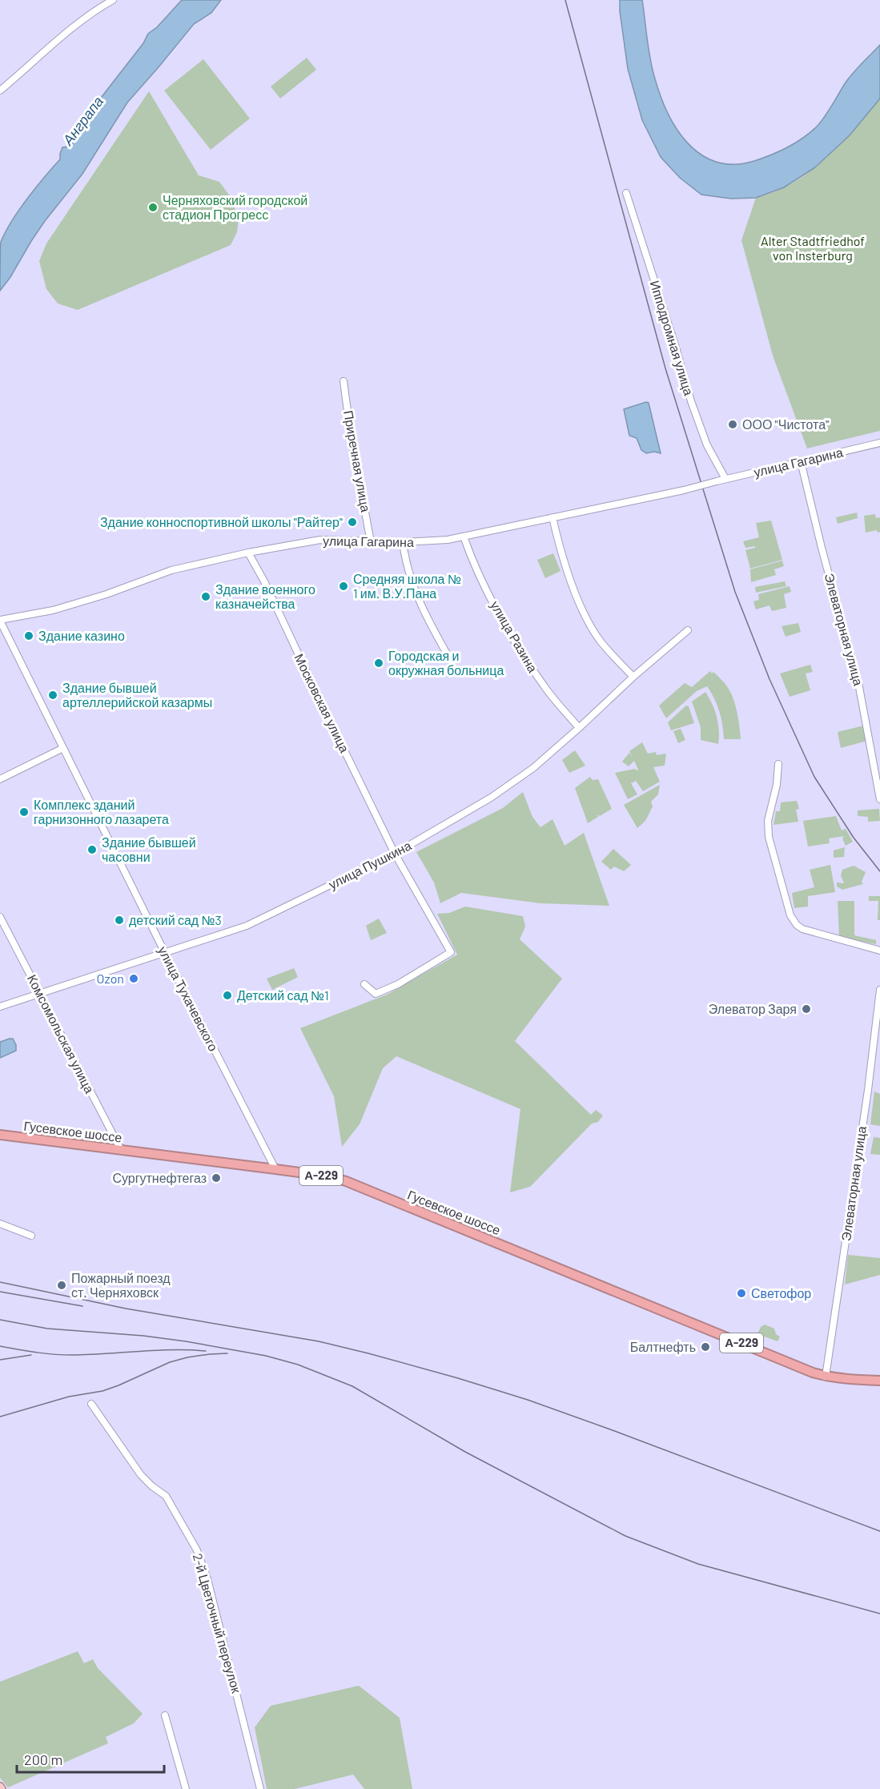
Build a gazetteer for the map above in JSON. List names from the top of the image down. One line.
{"streets":{"highway":["Гусевское шоссе","А-229"],"street":["Ипподромная улица","Приречная улица","улица Гагарина","Элеваторная улица","улица Разина","Московская улица","улица Пушкина","улица Тухачевского","Комсомольская улица","2-й Цветочный переулок"]},"crossings":[["Ипподромная улица","улица Гагарина"],["Приречная улица","улица Гагарина"],["улица Гагарина","Элеваторная улица"],["улица Гагарина","улица Разина"],["улица Гагарина","Московская улица"],["улица Гагарина","улица Тухачевского"],["Элеваторная улица","Гусевское шоссе"],["улица Разина","улица Пушкина"],["Московская улица","улица Пушкина"],["улица Пушкина","улица Тухачевского"],["улица Пушкина","Комсомольская улица"],["улица Тухачевского","Гусевское шоссе"],["Комсомольская улица","Гусевское шоссе"]],"water":["Анграпа"],"parks":["Alter Stadtfriedhof von Insterburg"],"places":["Черняховский городской стадион Прогресс","ООО \"Чистота\"","Здание конноспортивной школы \"Райтер\"","Средняя школа № 1 им. В.У.Пана","Здание военного казначейства","Здание казино","Городская и окружная больница","Здание бывшей артеллерийской казармы","Комплекс зданий гарнизонного лазарета","Здание бывшей часовни","детский сад №3","Ozon","Детский сад №1","Элеватор Заря","Сургутнефтегаз","Пожарный поезд ст. Черняховск","Светофор","Балтнефть"],"scale_bar":"200 m"}
